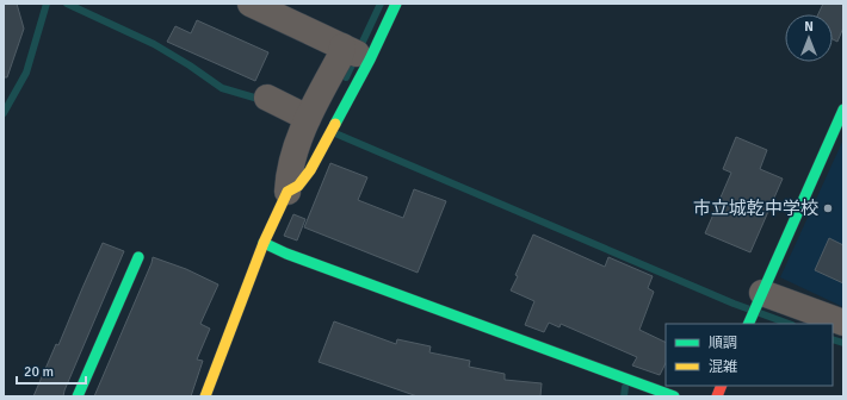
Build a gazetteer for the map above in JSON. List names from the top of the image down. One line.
{"places":["市立城乾中学校"],"legend":["順調","混雑"],"scale_bar":"20 m","north":"top"}
